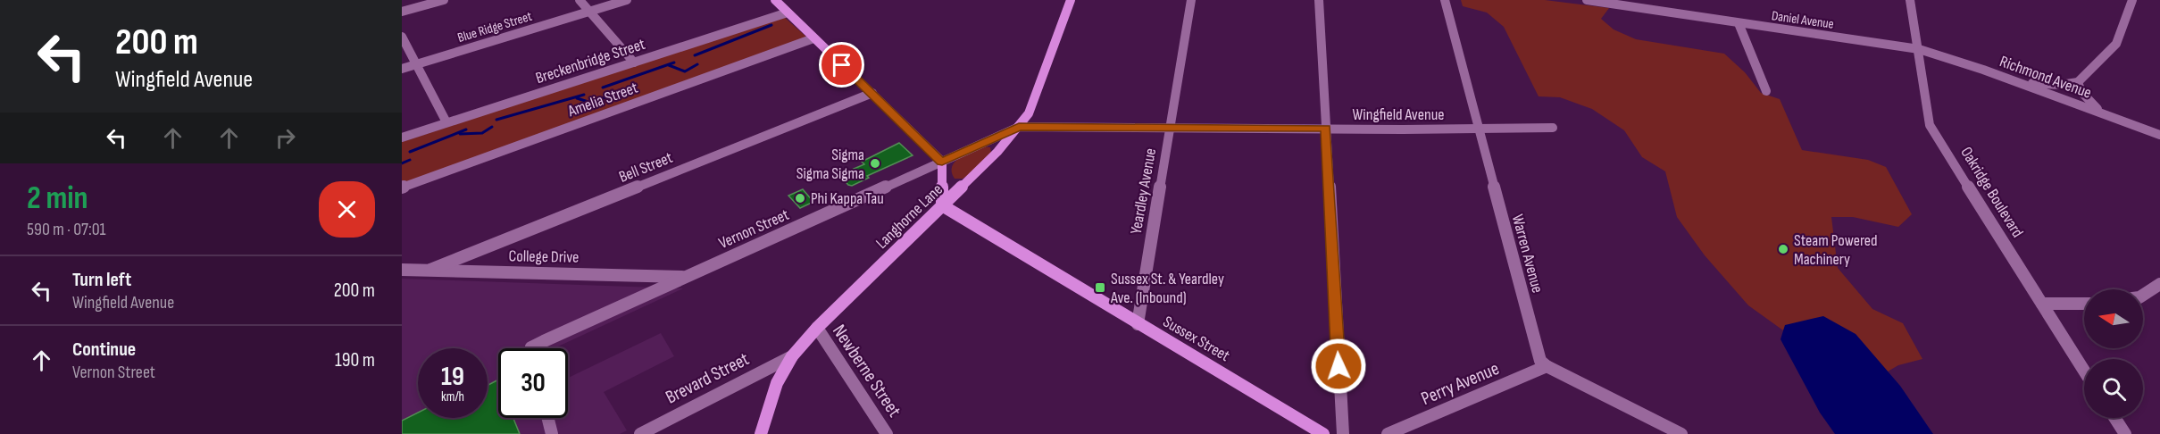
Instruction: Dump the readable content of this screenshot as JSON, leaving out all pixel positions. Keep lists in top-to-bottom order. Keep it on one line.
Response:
{"streets":{"street":["Daniel Avenue","Blue Ridge Street","Breckenbridge Street","Richmond Avenue","Amelia Street","Wingfield Avenue","Bell Street","Yeardley Avenue","Oakridge Boulevard","Langhorne Lane","Vernon Street","Warren Avenue","College Drive","Sussex Street","Newberne Street","Brevard Street","Perry Avenue"]},"crossings":[["Daniel Avenue","Richmond Avenue"],["Daniel Avenue","Oakridge Boulevard"],["Richmond Avenue","Oakridge Boulevard"],["Wingfield Avenue","Yeardley Avenue"],["Wingfield Avenue","Langhorne Lane"],["Wingfield Avenue","Vernon Street"],["Wingfield Avenue","Warren Avenue"],["Bell Street","College Drive"],["Yeardley Avenue","Sussex Street"],["Langhorne Lane","Vernon Street"],["Langhorne Lane","Sussex Street"],["Langhorne Lane","Newberne Street"],["Langhorne Lane","Brevard Street"],["Vernon Street","College Drive"],["Warren Avenue","Perry Avenue"]],"places":{"other":["Sigma Sigma Sigma","Phi Kappa Tau","Steam Powered Machinery"],"transit":["Sussex St. & Yeardley Ave. (Inbound)"]},"north":"left","page":{"turn":["200 m","Wingfield Avenue"],"heading":["2 min","590 m · 07:01"],"list":[{"name":"Turn left","note":"Wingfield Avenue","value":"200 m"},{"name":"Continue","note":"Vernon Street","value":"190 m"}],"speed":"19 km/h","limit":"30"}}
